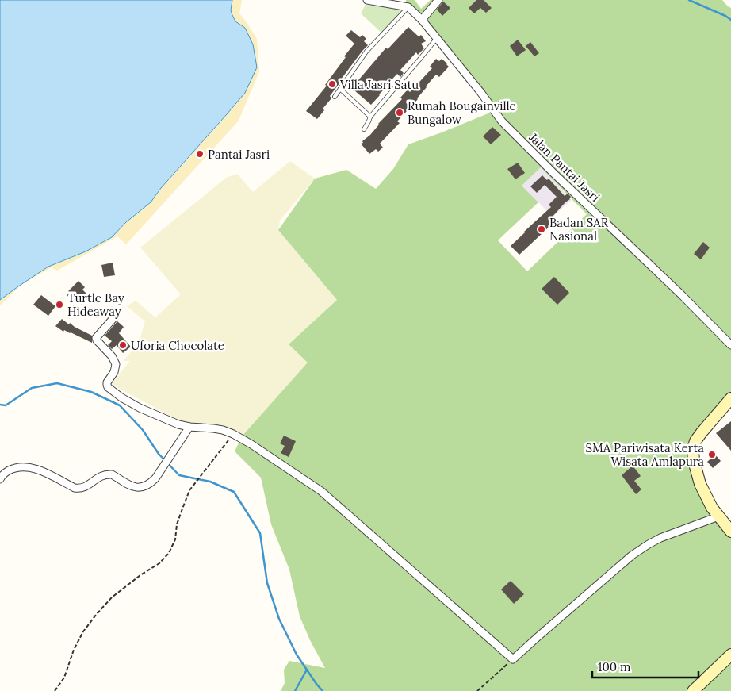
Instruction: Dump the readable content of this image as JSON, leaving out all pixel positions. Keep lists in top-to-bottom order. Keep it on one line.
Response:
{"streets":{"street":["Jalan Pantai Jasri"]},"places":["Villa Jasri Satu","Rumah Bougainville Bungalow","Pantai Jasri","Badan SAR Nasional","Turtle Bay Hideaway","Uforia Chocolate","SMA Pariwisata Kerta Wisata Amlapura"],"scale_bar":"100 m"}
